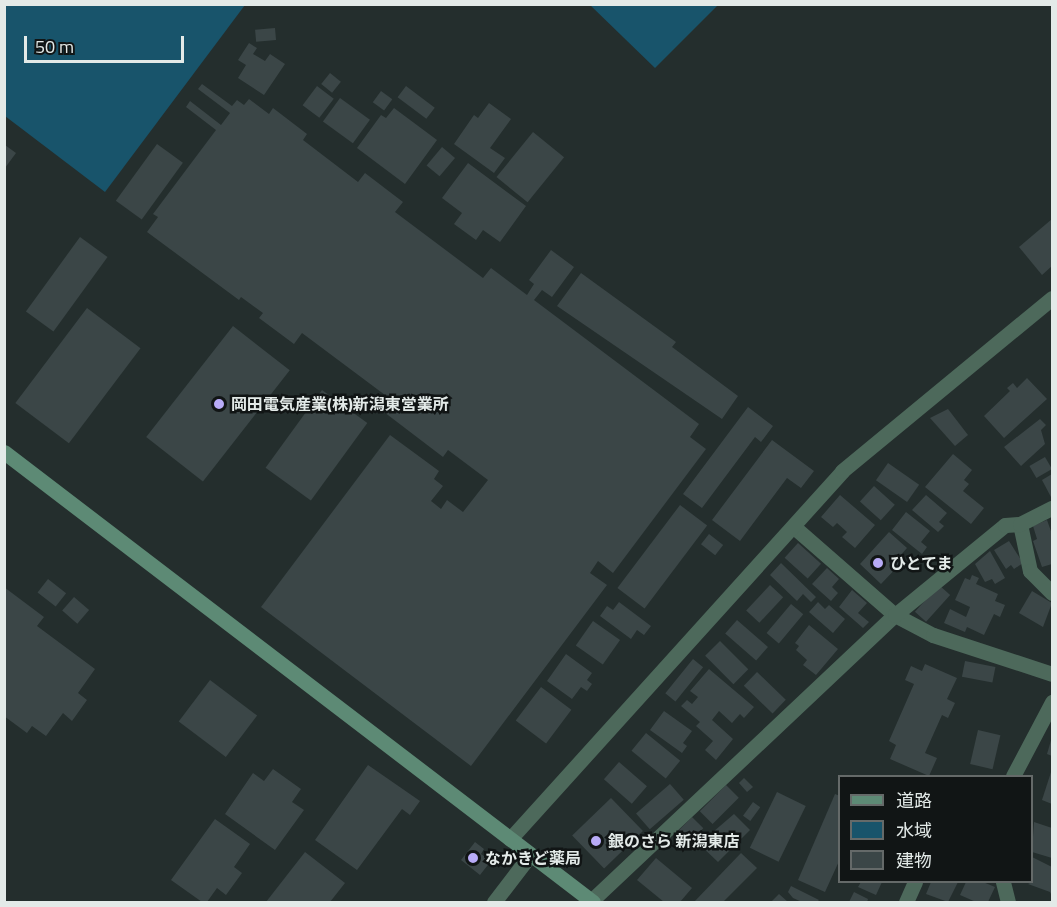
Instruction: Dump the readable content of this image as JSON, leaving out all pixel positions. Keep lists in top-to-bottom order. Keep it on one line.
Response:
{"places":["岡田電気産業(株)新潟東営業所","ひとてま","銀のさら 新潟東店","なかきど薬局"],"legend":["道路","水域","建物"],"scale_bar":"50 m"}
